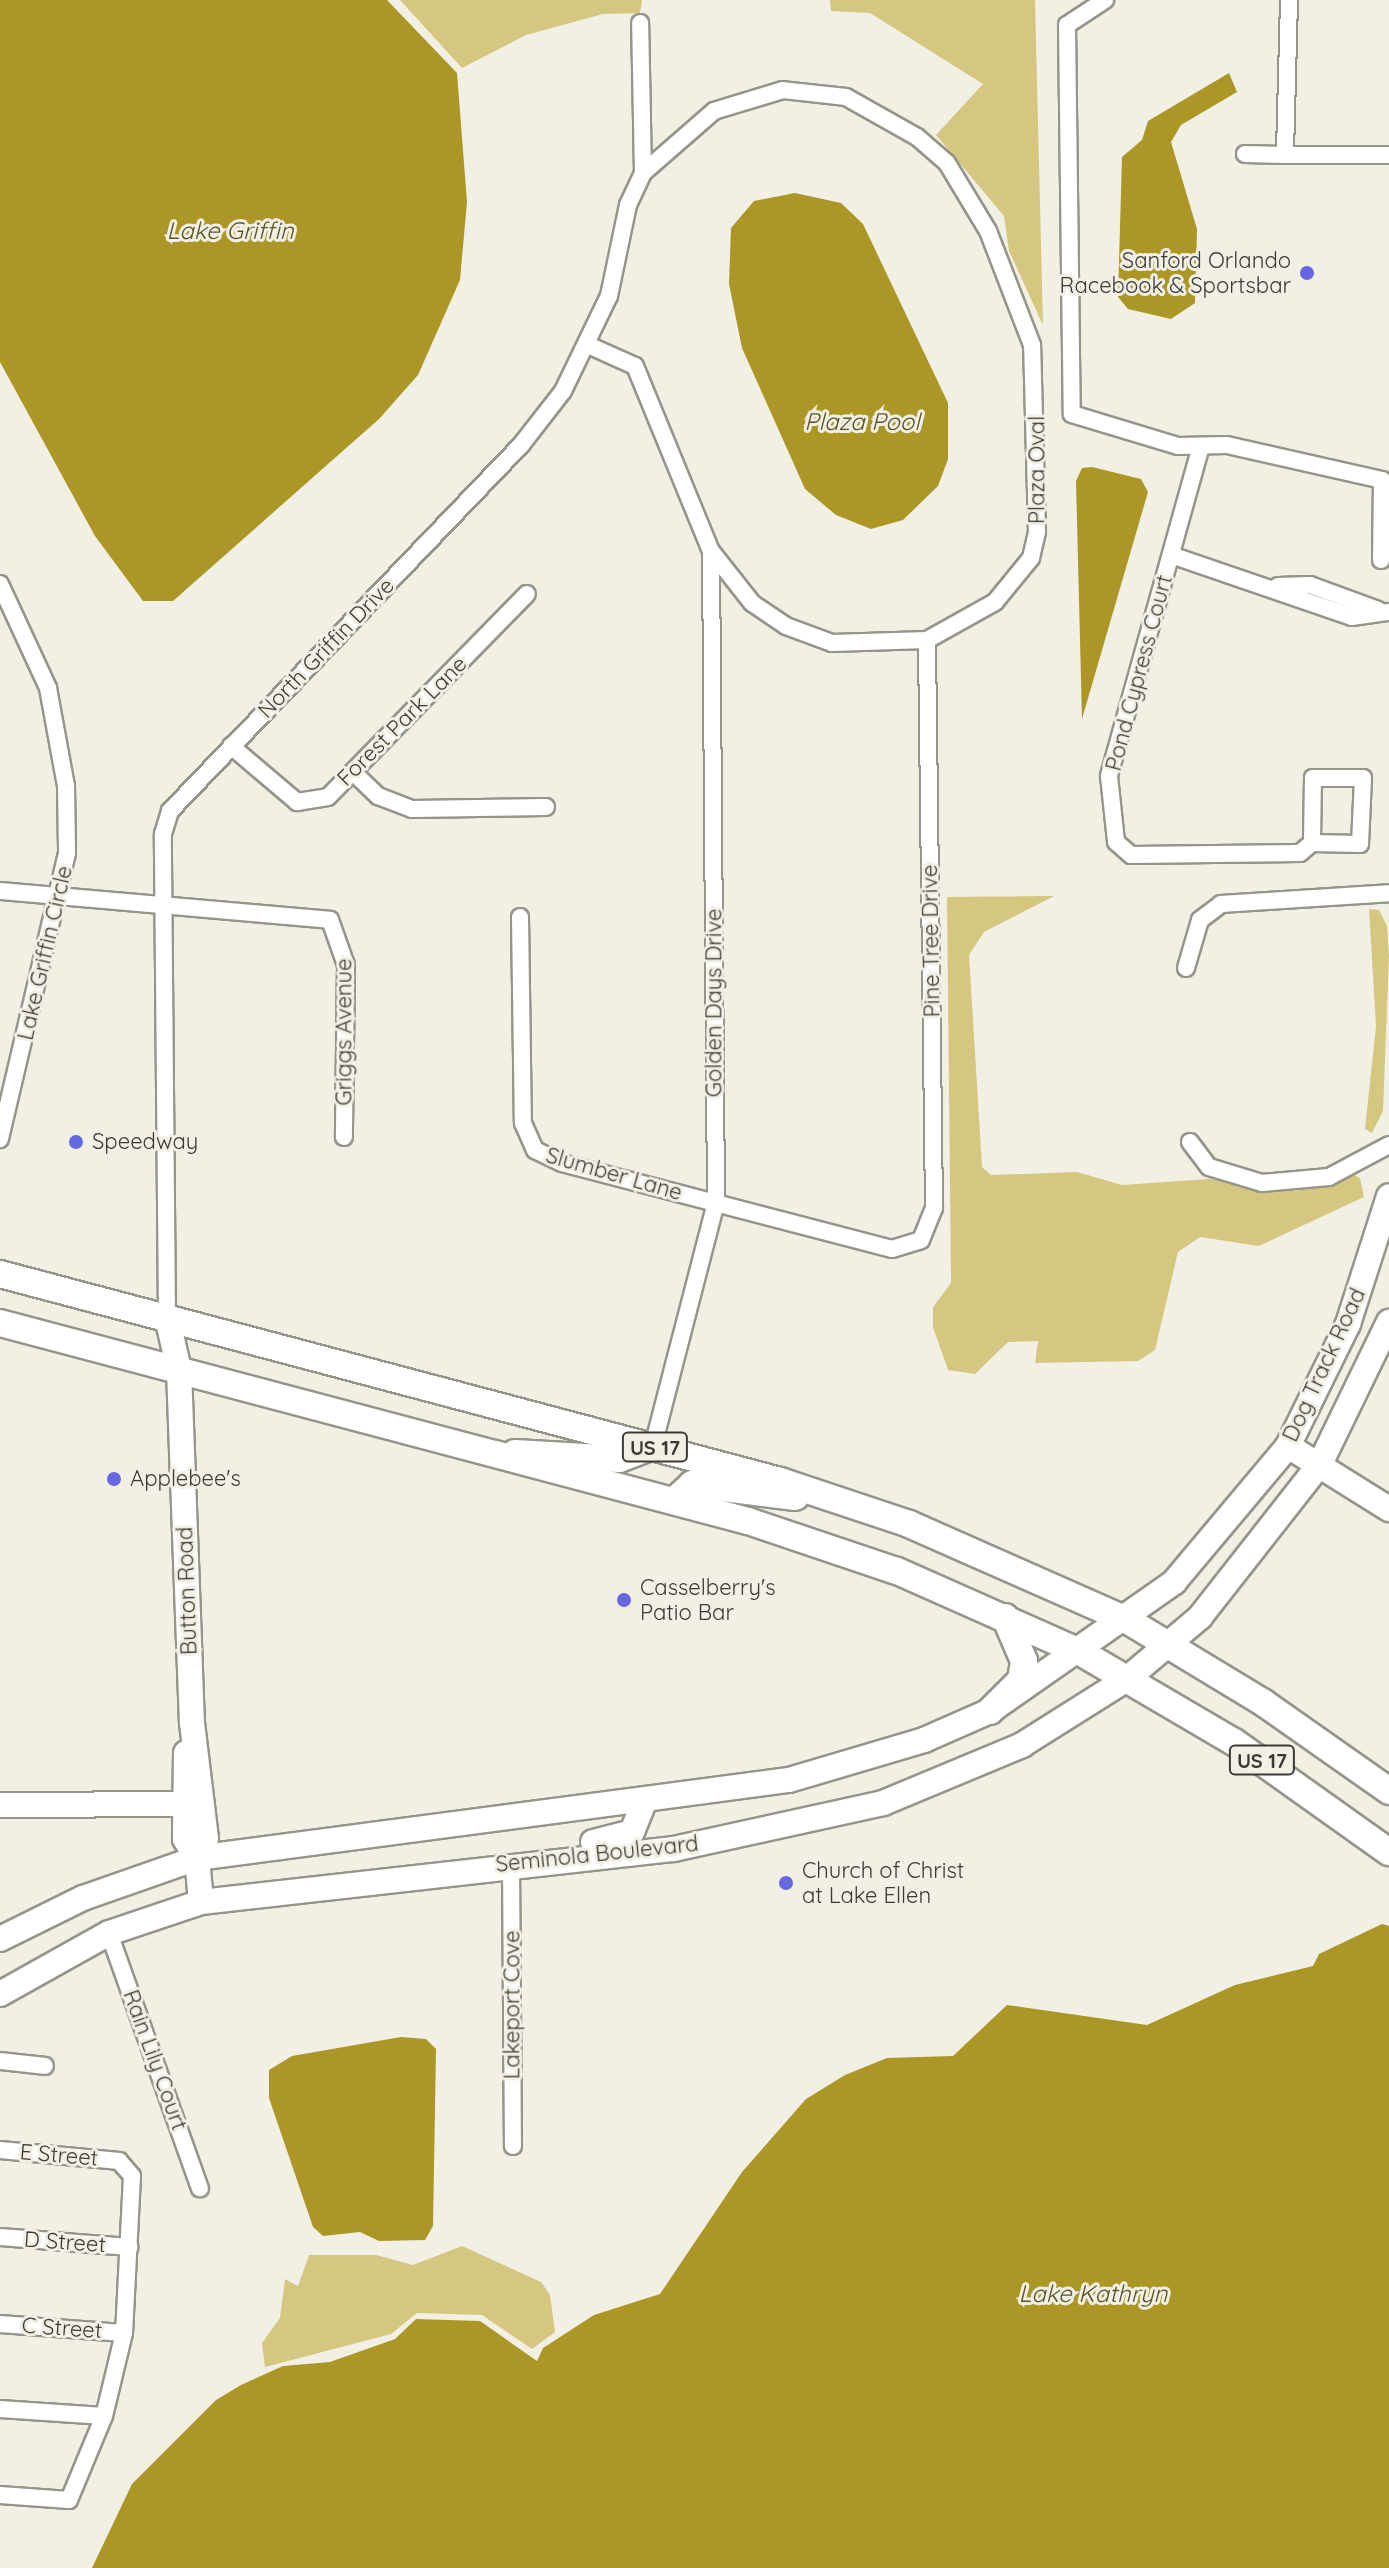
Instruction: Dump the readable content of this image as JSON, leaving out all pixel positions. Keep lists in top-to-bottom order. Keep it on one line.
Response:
{"streets":{"main road":["Dog Track Road","US 17","Button Road","Seminola Boulevard"],"street":["Plaza Oval","North Griffin Drive","Pond Cypress Court","Forest Park Lane","Pine Tree Drive","Lake Griffin Circle","Golden Days Drive","Griggs Avenue","Slumber Lane","Lakeport Cove","Rain Lily Court","E Street","D Street","C Street"]},"crossings":[["Plaza Oval","North Griffin Drive"],["Plaza Oval","Pine Tree Drive"],["Plaza Oval","Golden Days Drive"],["North Griffin Drive","Forest Park Lane"],["North Griffin Drive","Griggs Avenue"],["North Griffin Drive","US 17"],["North Griffin Drive","Button Road"],["Pine Tree Drive","Slumber Lane"],["Golden Days Drive","Slumber Lane"],["Golden Days Drive","US 17"],["Dog Track Road","US 17"],["Dog Track Road","Seminola Boulevard"],["US 17","Button Road"],["US 17","Seminola Boulevard"],["Button Road","Seminola Boulevard"],["Seminola Boulevard","Lakeport Cove"],["Seminola Boulevard","Rain Lily Court"],["E Street","D Street"]],"water":["Lake Griffin","Plaza Pool","Lake Kathryn"],"places":["Sanford Orlando Racebook & Sportsbar","Speedway","Applebee's","Casselberry's Patio Bar","Church of Christ at Lake Ellen"]}
